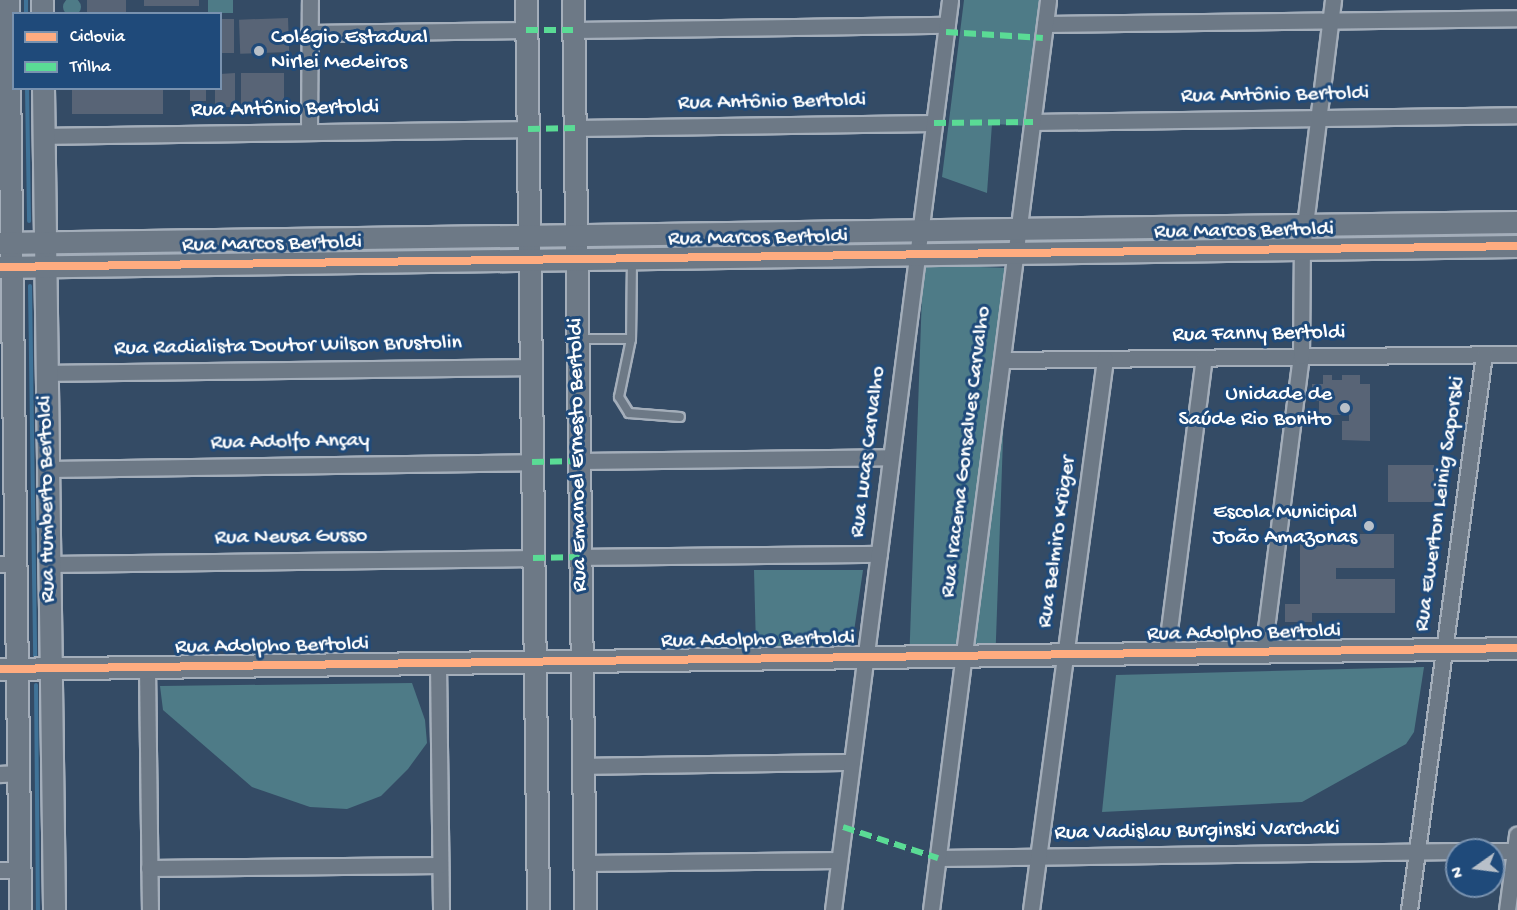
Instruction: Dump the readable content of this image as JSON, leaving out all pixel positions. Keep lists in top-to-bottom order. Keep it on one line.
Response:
{"streets":{"street":["Rua Antônio Bertoldi","Rua Marcos Bertoldi","Rua Fanny Bertoldi","Rua Radialista Doutor Wilson Brustolin","Rua Adolfo Ançay","Rua Lucas Carvalho","Rua Iracema Gonsalves Carvalho","Rua Emanoel Ernesto Bertoldi","Rua Humberto Bertoldi","Rua Ewerton Leinig Saporski","Rua Neusa Gusso","Rua Belmiro Krüger","Rua Adolpho Bertoldi","Rua Vadislau Burginski Varchaki"]},"crossings":[["Rua Antônio Bertoldi","Rua Lucas Carvalho"],["Rua Antônio Bertoldi","Rua Iracema Gonsalves Carvalho"],["Rua Antônio Bertoldi","Rua Emanoel Ernesto Bertoldi"],["Rua Antônio Bertoldi","Rua Humberto Bertoldi"],["Rua Marcos Bertoldi","Rua Lucas Carvalho"],["Rua Marcos Bertoldi","Rua Iracema Gonsalves Carvalho"],["Rua Marcos Bertoldi","Rua Emanoel Ernesto Bertoldi"],["Rua Marcos Bertoldi","Rua Humberto Bertoldi"],["Rua Fanny Bertoldi","Rua Iracema Gonsalves Carvalho"],["Rua Fanny Bertoldi","Rua Ewerton Leinig Saporski"],["Rua Fanny Bertoldi","Rua Belmiro Krüger"],["Rua Radialista Doutor Wilson Brustolin","Rua Emanoel Ernesto Bertoldi"],["Rua Radialista Doutor Wilson Brustolin","Rua Humberto Bertoldi"],["Rua Adolfo Ançay","Rua Emanoel Ernesto Bertoldi"],["Rua Adolfo Ançay","Rua Humberto Bertoldi"],["Rua Lucas Carvalho","Rua Adolpho Bertoldi"],["Rua Iracema Gonsalves Carvalho","Rua Adolpho Bertoldi"],["Rua Iracema Gonsalves Carvalho","Rua Vadislau Burginski Varchaki"],["Rua Emanoel Ernesto Bertoldi","Rua Neusa Gusso"],["Rua Emanoel Ernesto Bertoldi","Rua Adolpho Bertoldi"],["Rua Humberto Bertoldi","Rua Neusa Gusso"],["Rua Humberto Bertoldi","Rua Adolpho Bertoldi"],["Rua Ewerton Leinig Saporski","Rua Adolpho Bertoldi"],["Rua Ewerton Leinig Saporski","Rua Vadislau Burginski Varchaki"],["Rua Belmiro Krüger","Rua Adolpho Bertoldi"],["Rua Belmiro Krüger","Rua Vadislau Burginski Varchaki"]],"places":["Colégio Estadual Nirlei Medeiros","Unidade de Saúde Rio Bonito","Escola Municipal João Amazonas"],"legend":["Ciclovia","Trilha"],"north":"left"}
